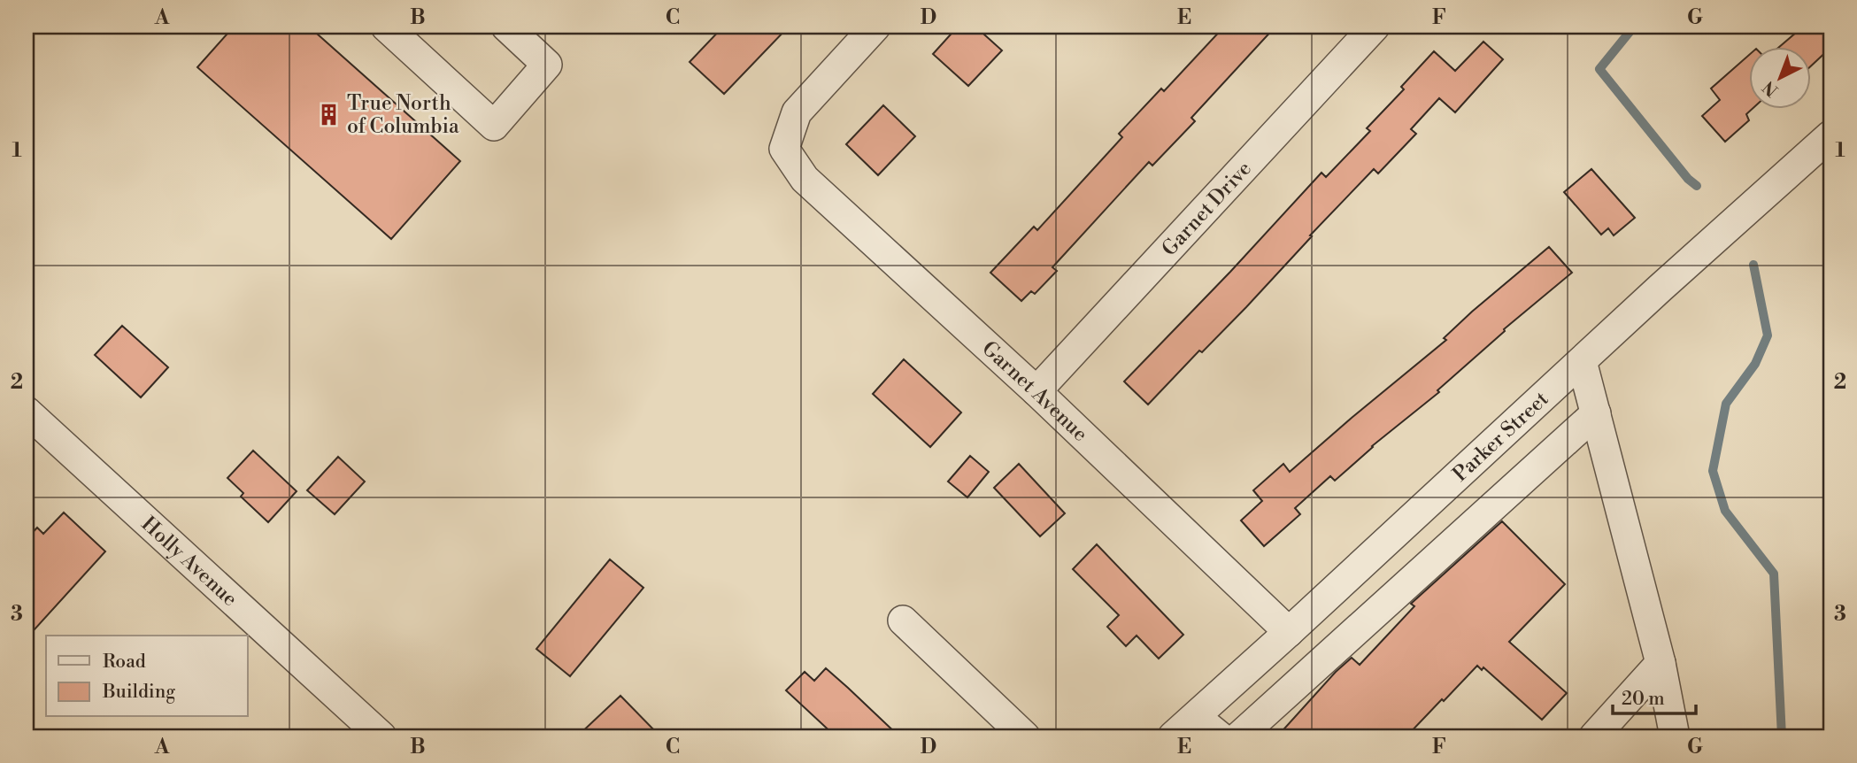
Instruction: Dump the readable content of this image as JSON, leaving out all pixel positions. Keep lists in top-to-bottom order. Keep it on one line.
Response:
{"streets":{"street":["Garnet Drive","Garnet Avenue","Parker Street","Holly Avenue"]},"crossings":[["Garnet Drive","Garnet Avenue"],["Garnet Avenue","Parker Street"]],"places":{"building":["True North of Columbia"]},"legend":["Road","Building"],"scale_bar":"20 m","north":"bottom left","grid":{"columns":["A","B","C","D","E","F","G"],"rows":["1","2","3"]}}
